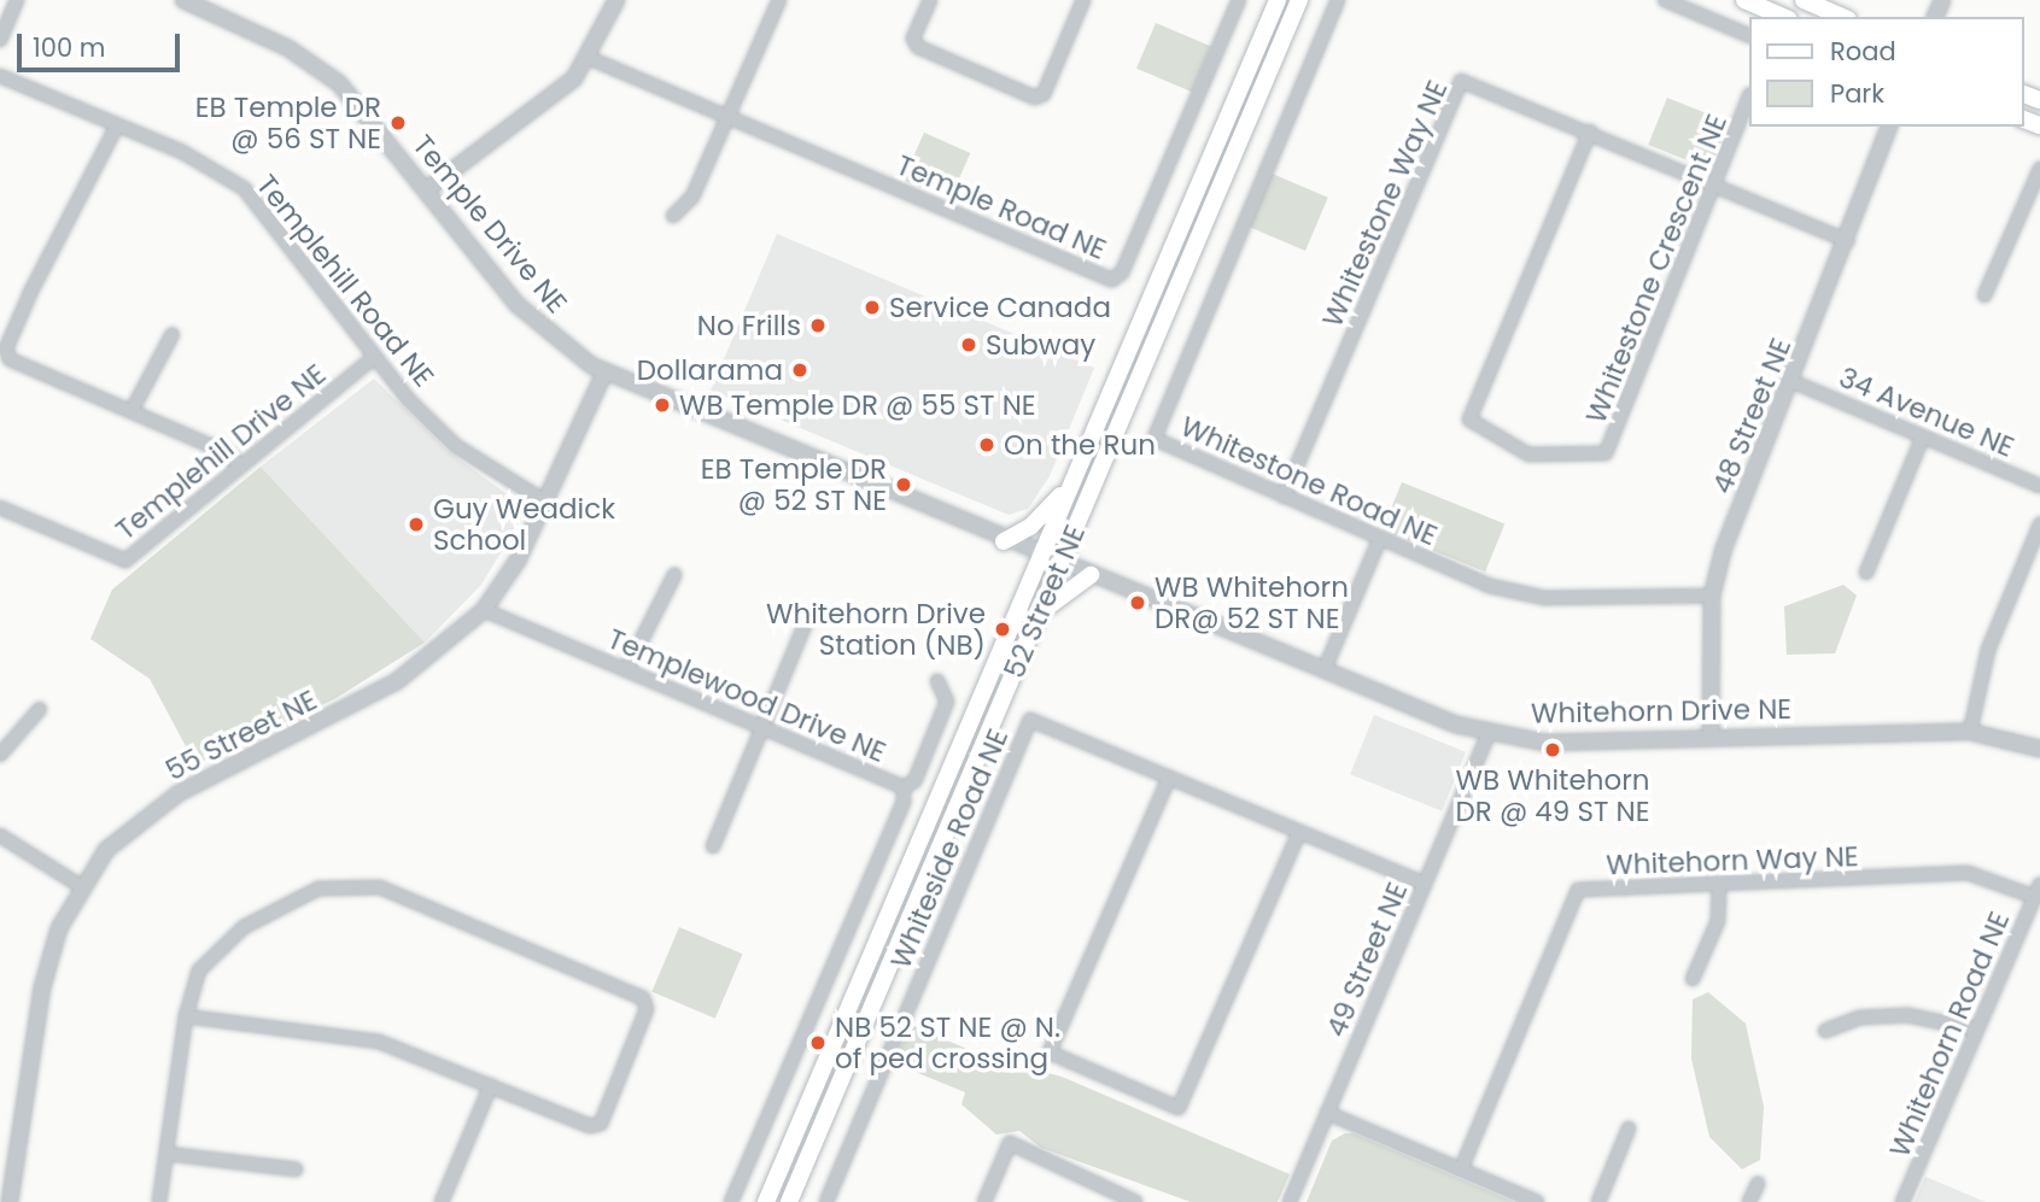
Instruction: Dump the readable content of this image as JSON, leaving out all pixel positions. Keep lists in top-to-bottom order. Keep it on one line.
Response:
{"streets":{"main road":["52 Street NE"],"street":["Whitestone Way NE","Temple Road NE","Temple Drive NE","Whitestone Crescent NE","Templehill Road NE","34 Avenue NE","48 Street NE","Templehill Drive NE","Whitestone Road NE","Templewood Drive NE","Whitehorn Drive NE","55 Street NE","Whiteside Road NE","Whitehorn Way NE","49 Street NE","Whitehorn Road NE"]},"crossings":[["Whitestone Way NE","Whitestone Crescent NE"],["Whitestone Way NE","48 Street NE"],["Whitestone Way NE","Whitestone Road NE"],["Temple Drive NE","52 Street NE"],["Temple Drive NE","Whitehorn Drive NE"],["Temple Drive NE","55 Street NE"],["Templehill Road NE","Templehill Drive NE"],["Templehill Road NE","55 Street NE"],["34 Avenue NE","48 Street NE"],["48 Street NE","Whitestone Road NE"],["48 Street NE","Whitehorn Drive NE"],["52 Street NE","Whitehorn Drive NE"],["Templewood Drive NE","55 Street NE"],["Whitehorn Drive NE","49 Street NE"],["Whiteside Road NE","49 Street NE"],["Whitehorn Way NE","Whitehorn Road NE"]],"places":["EB Temple DR @ 56 ST NE","Service Canada","No Frills","Subway","Dollarama","WB Temple DR @ 55 ST NE","On the Run","EB Temple DR @ 52 ST NE","Guy Weadick School","WB Whitehorn DR@ 52 ST NE","Whitehorn Drive Station (NB)","WB Whitehorn DR @ 49 ST NE","NB 52 ST NE @ N. of ped crossing"],"legend":["Road","Park"],"scale_bar":"100 m"}
